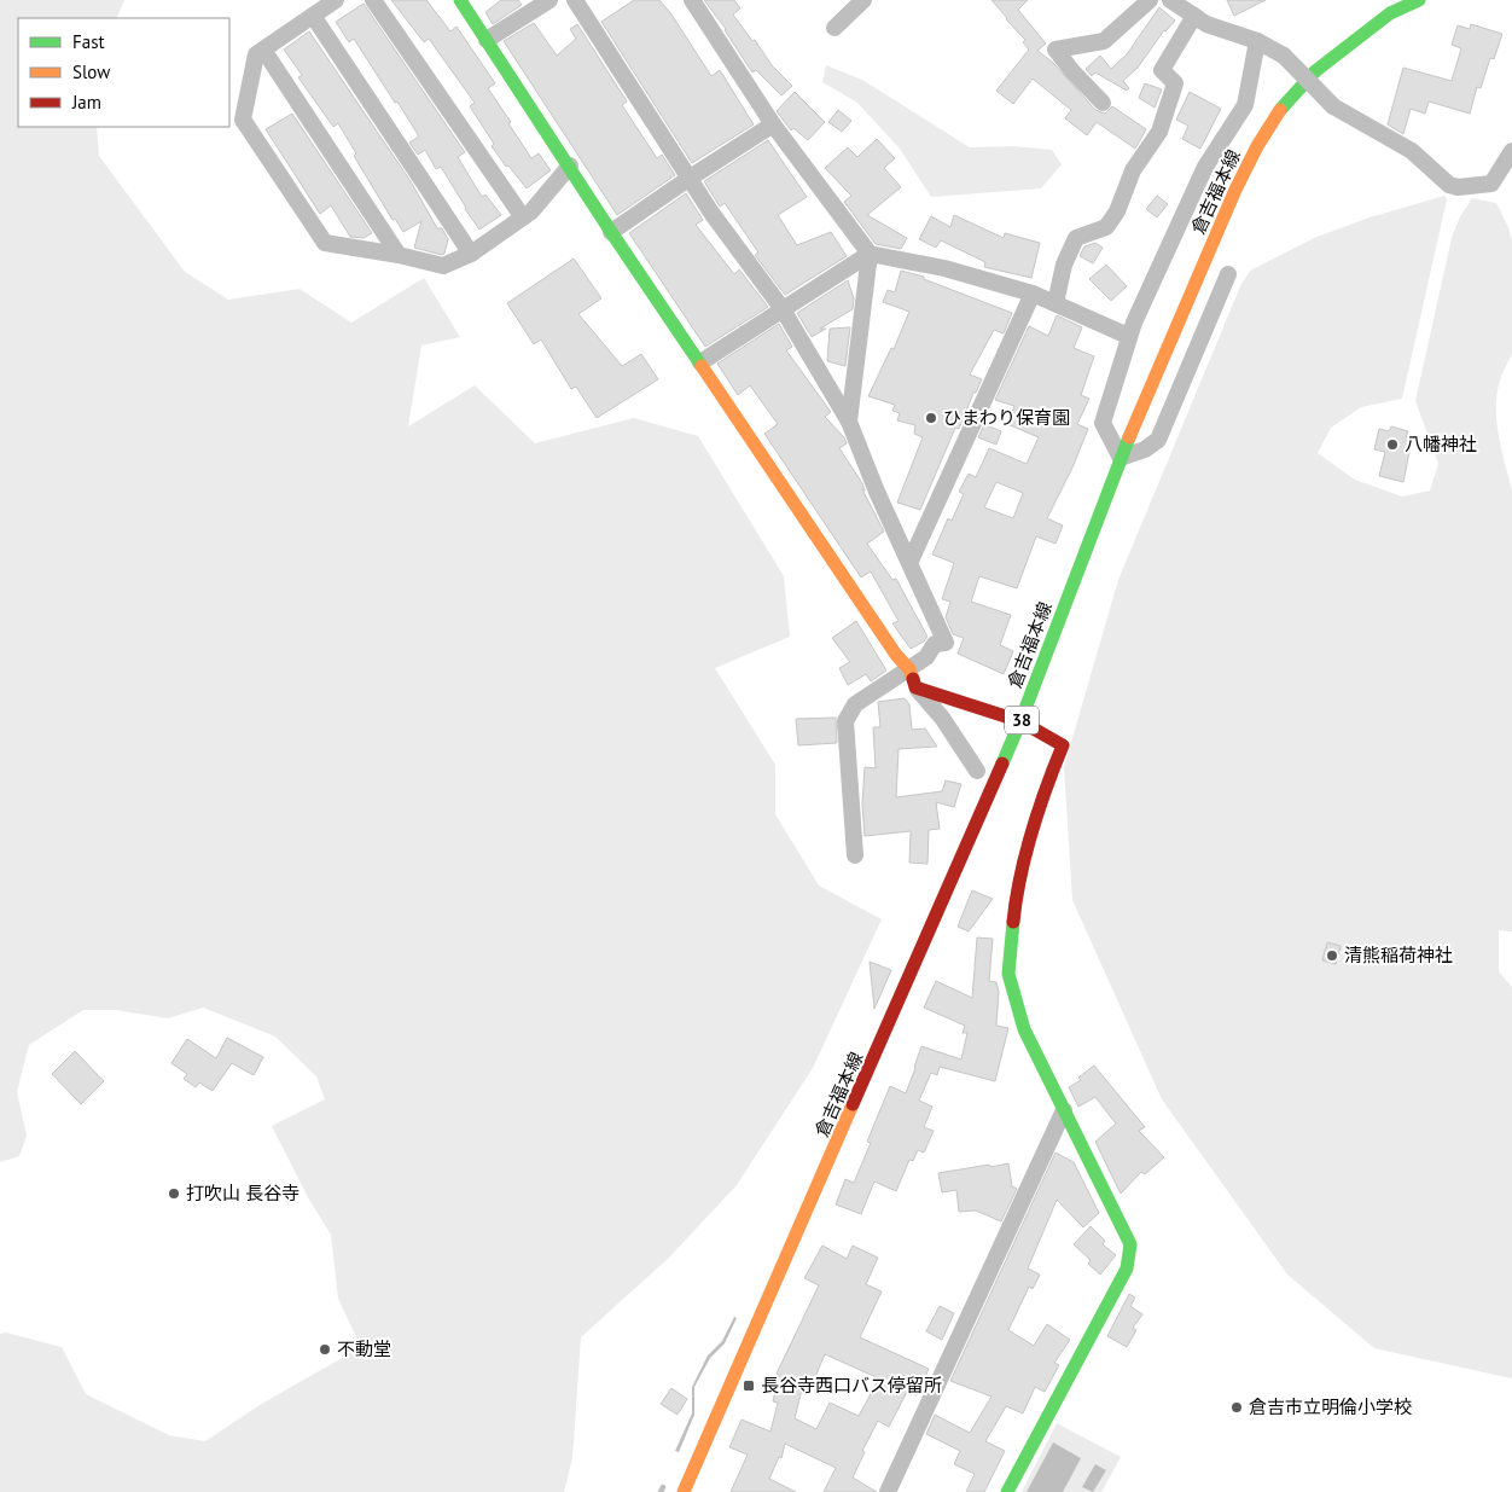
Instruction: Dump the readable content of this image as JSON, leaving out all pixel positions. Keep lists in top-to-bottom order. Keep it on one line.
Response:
{"streets":{"street":["倉吉福本線","38"]},"places":{"other":["ひまわり保育園","八幡神社","清熊稲荷神社","打吹山 長谷寺","不動堂","倉吉市立明倫小学校"],"transit":["長谷寺西口バス停留所"]},"legend":["Fast","Slow","Jam"]}
